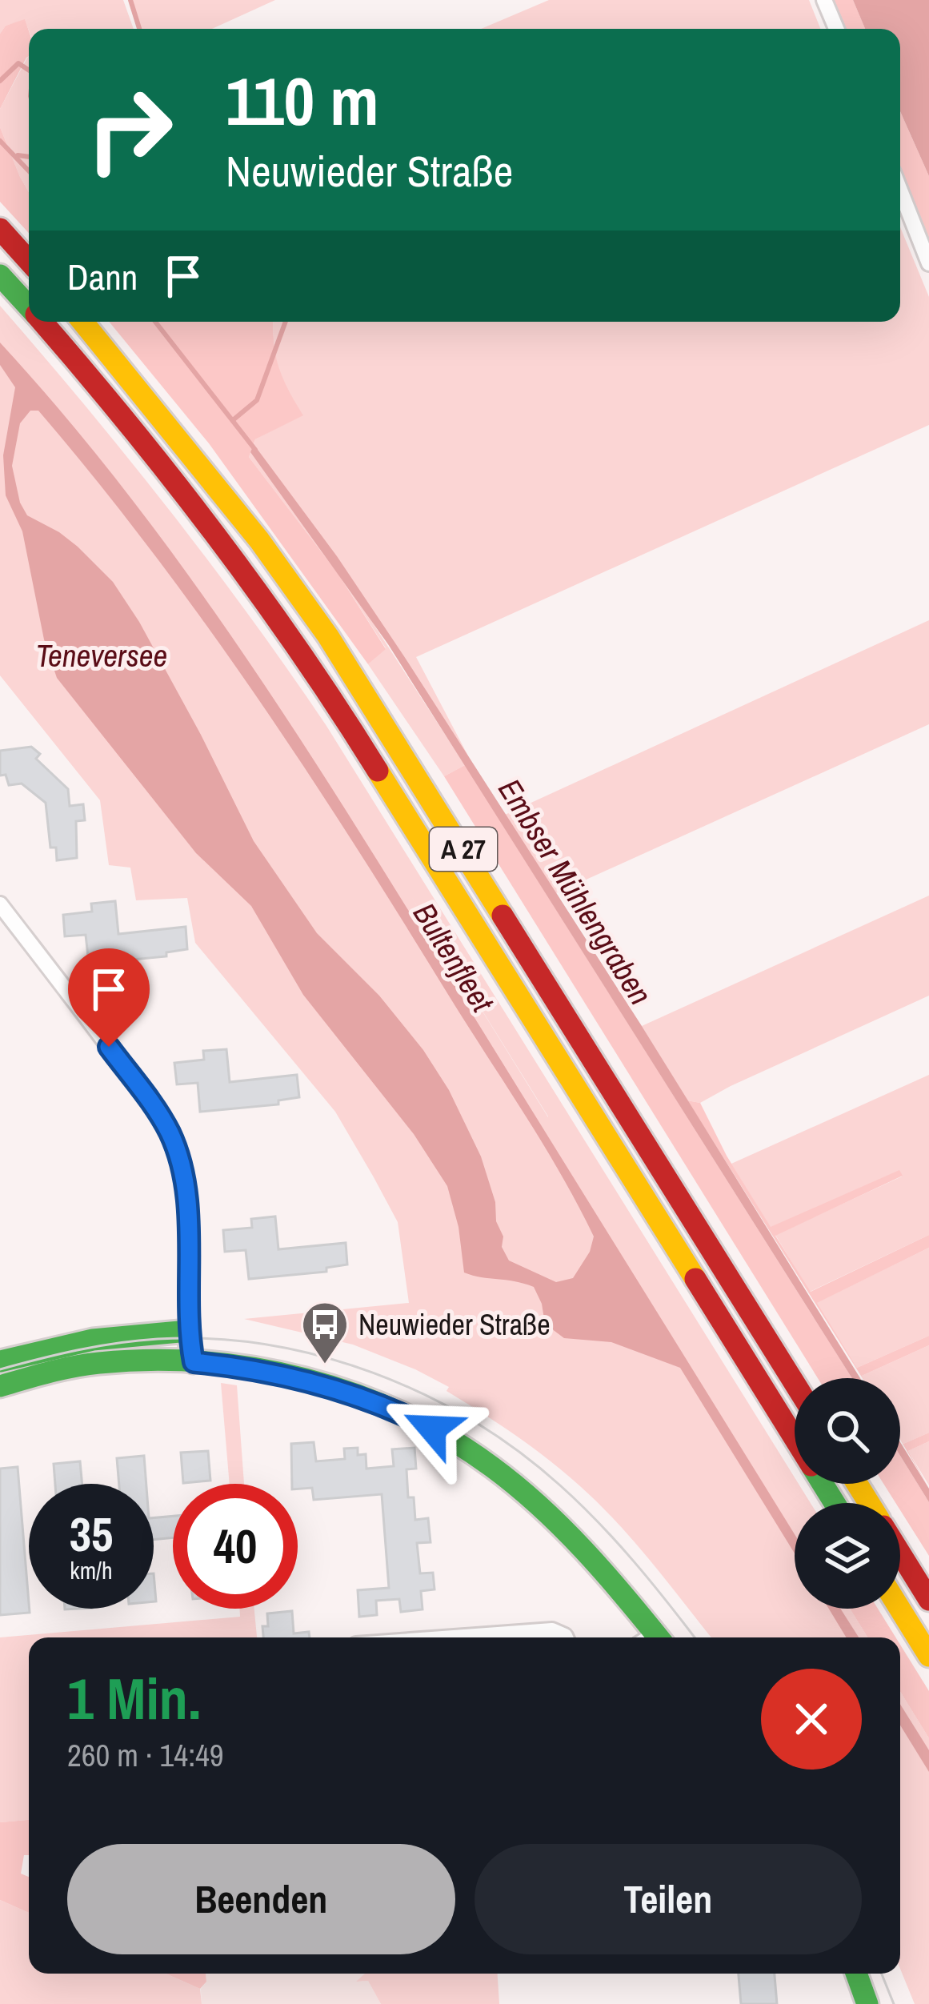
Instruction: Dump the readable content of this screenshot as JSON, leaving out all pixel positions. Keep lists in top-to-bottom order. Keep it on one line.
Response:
{"streets":{"main road":["A 27"]},"water":["Teneversee","Embser Mühlengraben","Bultenfleet"],"places":{"bus stop":["Neuwieder Straße"]},"page":{"turn":["110 m","Neuwieder Straße"],"then":"Dann","speed":"35 km/h","limit":"40","heading":["1 Min.","260 m · 14:49"],"buttons":["Beenden","Teilen"]}}
